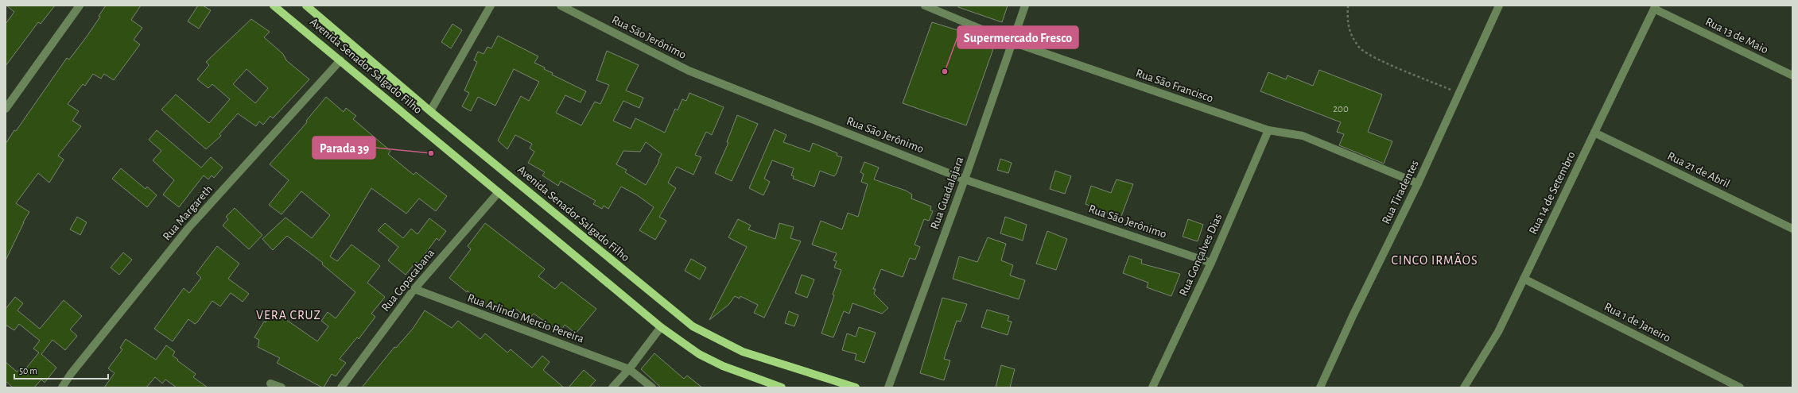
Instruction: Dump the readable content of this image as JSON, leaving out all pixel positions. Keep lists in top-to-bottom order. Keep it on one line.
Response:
{"streets":{"main road":["Avenida Senador Salgado Filho"],"street":["Rua 13 de Maio","Rua São Jerônimo","Rua São Francisco","Rua 21 de Abril","Rua Tiradentes","Rua Guadalajara","Rua 14 de Setembro","Rua Margareth","Rua Gonçalves Dias","Rua Copacabana","Rua Arlindo Mercio Pereira","Rua 1 de Janeiro"]},"crossings":[["Rua 13 de Maio","Rua 14 de Setembro"],["Rua São Jerônimo","Rua Guadalajara"],["Rua São Jerônimo","Rua Gonçalves Dias"],["Avenida Senador Salgado Filho","Rua Margareth"],["Avenida Senador Salgado Filho","Rua Copacabana"],["Rua São Francisco","Rua Tiradentes"],["Rua São Francisco","Rua Guadalajara"],["Rua São Francisco","Rua Gonçalves Dias"],["Rua 21 de Abril","Rua 14 de Setembro"],["Rua 14 de Setembro","Rua 1 de Janeiro"],["Rua Copacabana","Rua Arlindo Mercio Pereira"]],"districts":["CINCO IRMÃOS","VERA CRUZ"],"places":["Supermercado Fresco","Parada 39"],"house_numbers":["200"],"scale_bar":"50 m"}
